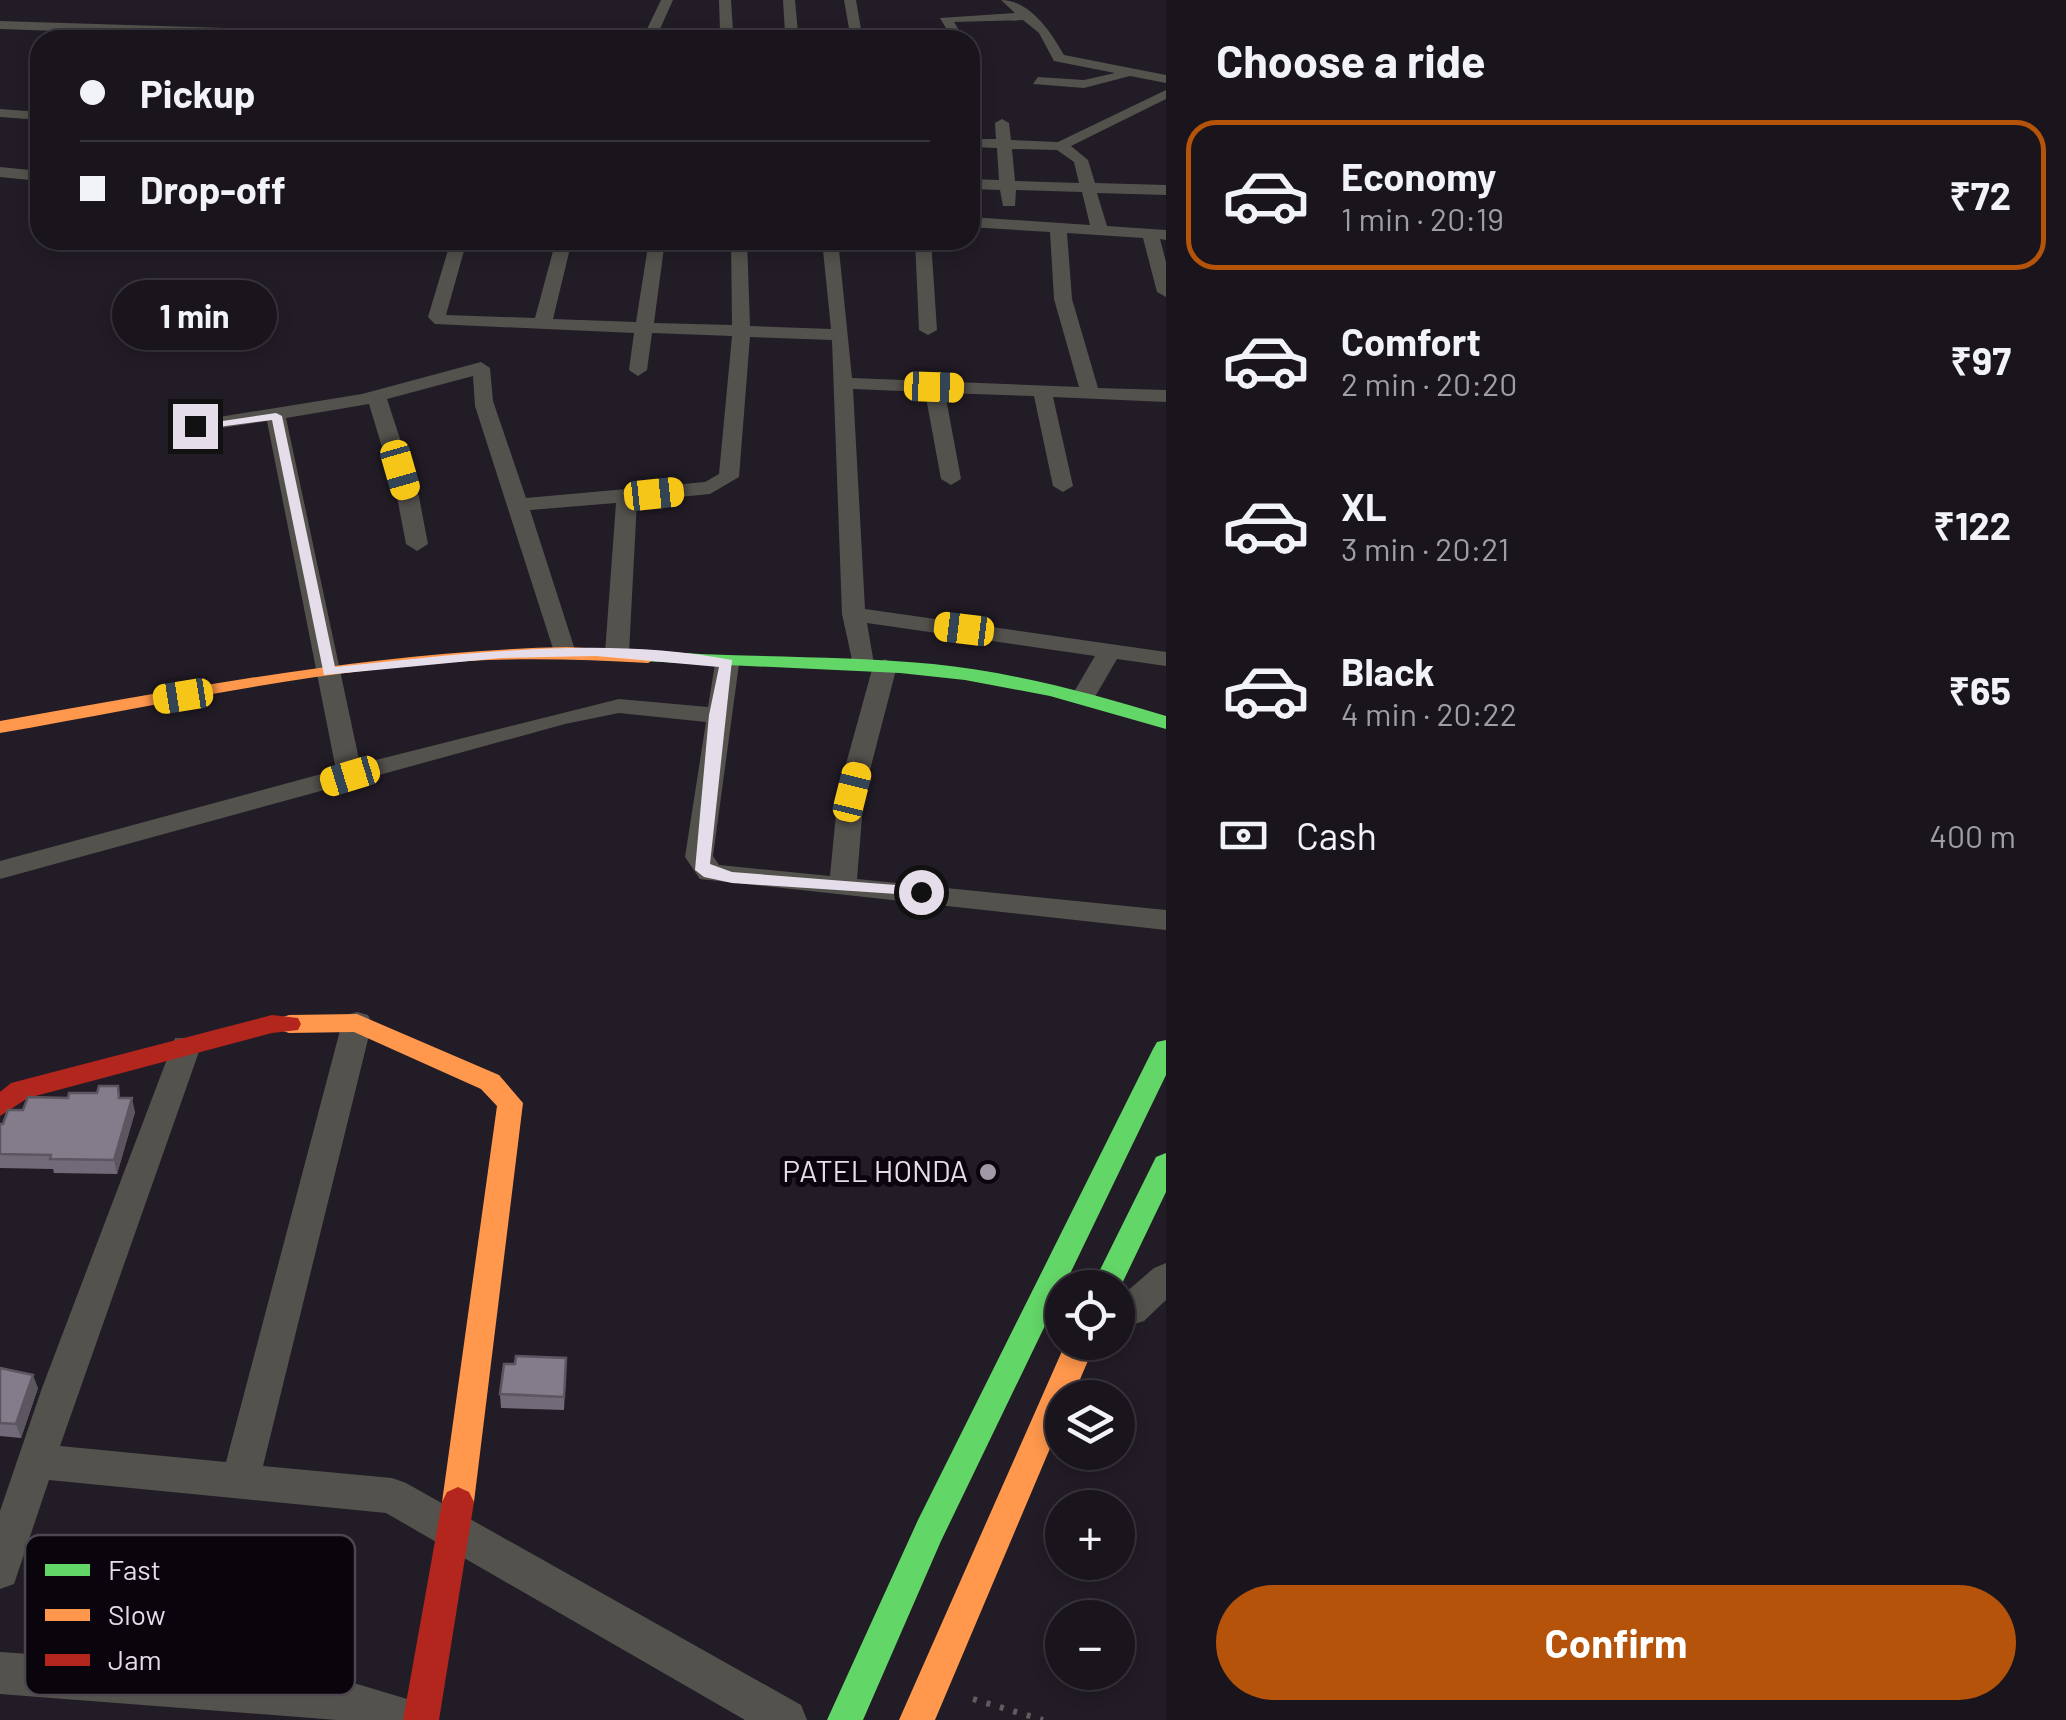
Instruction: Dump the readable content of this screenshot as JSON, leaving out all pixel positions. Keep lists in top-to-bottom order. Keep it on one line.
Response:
{"places":["PATEL HONDA"],"legend":["Fast","Slow","Jam"],"page":{"heading":"Choose a ride","banner":["Pickup","Drop-off"],"list":[{"name":"Economy","note":"1 min · 20:19","value":"₹72"},{"name":"Comfort","note":"2 min · 20:20","value":"₹97"},{"name":"XL","note":"3 min · 20:21","value":"₹122"},{"name":"Black","note":"4 min · 20:22","value":"₹65"}],"bubble":"1 min","pay":["Cash","400 m"],"map_buttons":["+","−"],"buttons":"Confirm"}}
